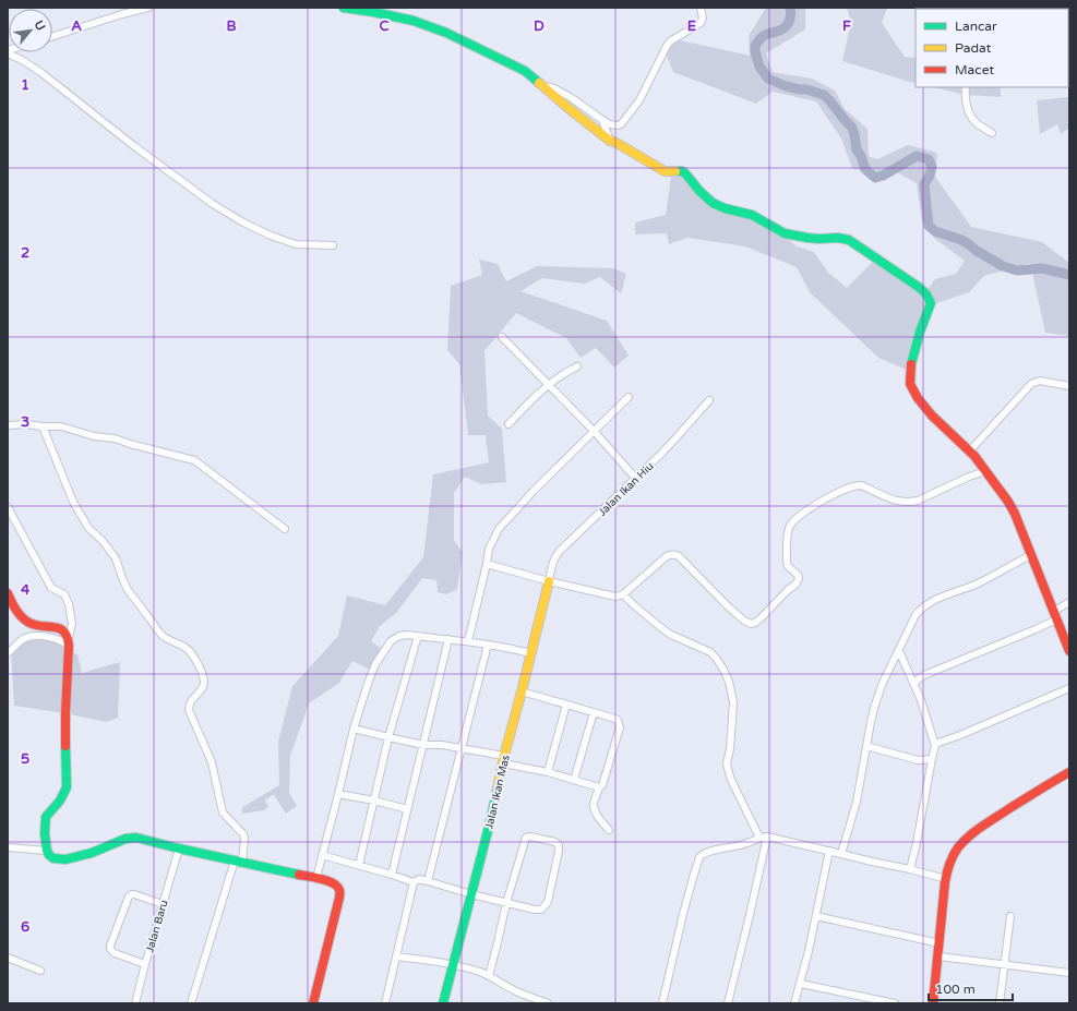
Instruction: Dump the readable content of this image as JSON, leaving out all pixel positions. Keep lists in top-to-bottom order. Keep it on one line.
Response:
{"streets":{"main road":["Jalan Ikan Mas"],"street":["Jalan Ikan Hiu","Jalan Baru"]},"crossings":[["Jalan Ikan Hiu","Jalan Ikan Mas"]],"legend":["Lancar","Padat","Macet"],"scale_bar":"100 m","north":"top right","grid":{"columns":["A","B","C","D","E","F"],"rows":["1","2","3","4","5","6"]}}
